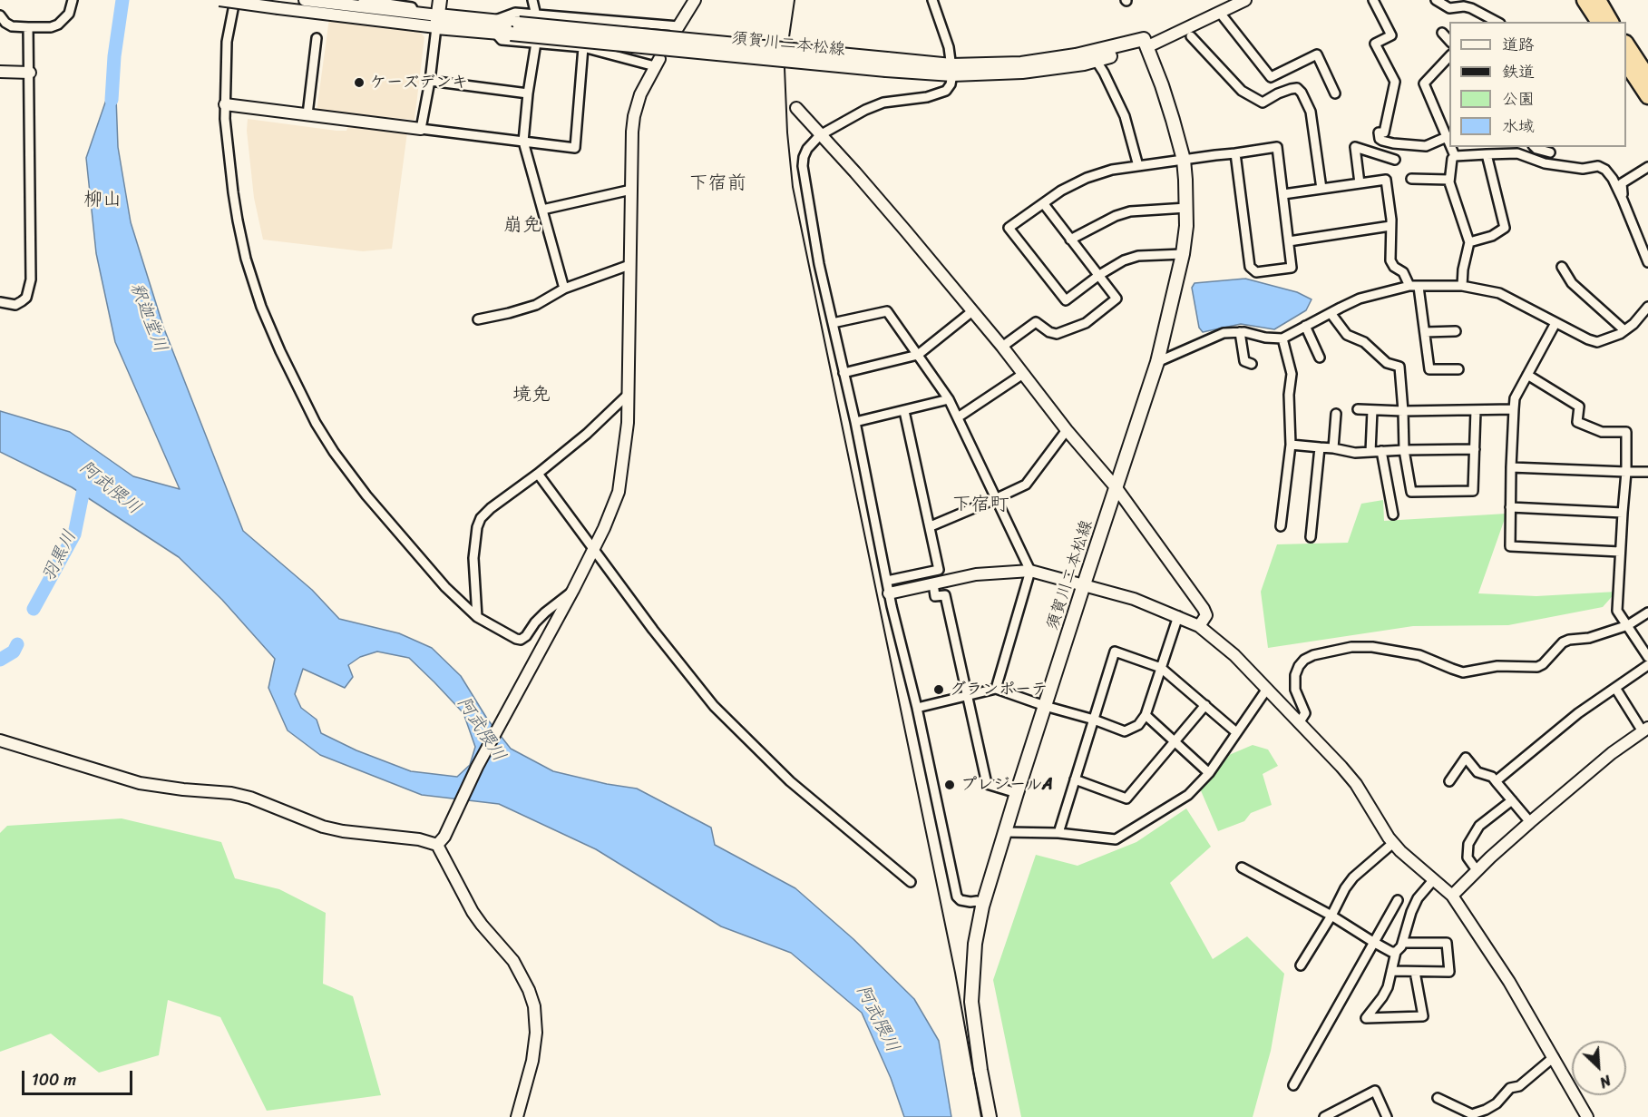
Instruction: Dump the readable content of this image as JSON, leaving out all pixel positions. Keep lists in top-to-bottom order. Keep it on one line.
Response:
{"streets":{"main road":["須賀川二本松線"]},"districts":["下宿前","柳山","崩免","境免","下宿町"],"water":["釈迦堂川","阿武隈川","羽黒川"],"places":["ケーズデンキ","グランポーテ","プレジールA"],"legend":["道路","鉄道","公園","水域"],"scale_bar":"100 m","north":"bottom right"}
